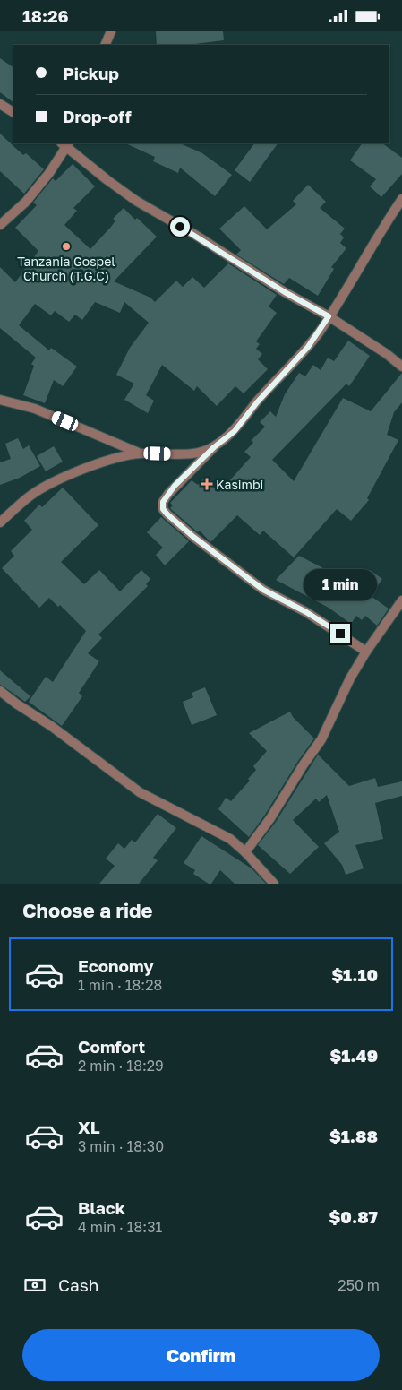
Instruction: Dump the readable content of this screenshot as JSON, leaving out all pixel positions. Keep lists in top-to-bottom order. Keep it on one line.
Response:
{"places":{"other":["Tanzania Gospel Church (T.G.C)"],"health":["Kasimbi"]},"page":{"status":"18:26","banner":["Pickup","Drop-off"],"bubble":"1 min","heading":"Choose a ride","list":[{"name":"Economy","note":"1 min · 18:28","value":"$1.10"},{"name":"Comfort","note":"2 min · 18:29","value":"$1.49"},{"name":"XL","note":"3 min · 18:30","value":"$1.88"},{"name":"Black","note":"4 min · 18:31","value":"$0.87"}],"pay":["Cash","250 m"],"buttons":"Confirm"}}
